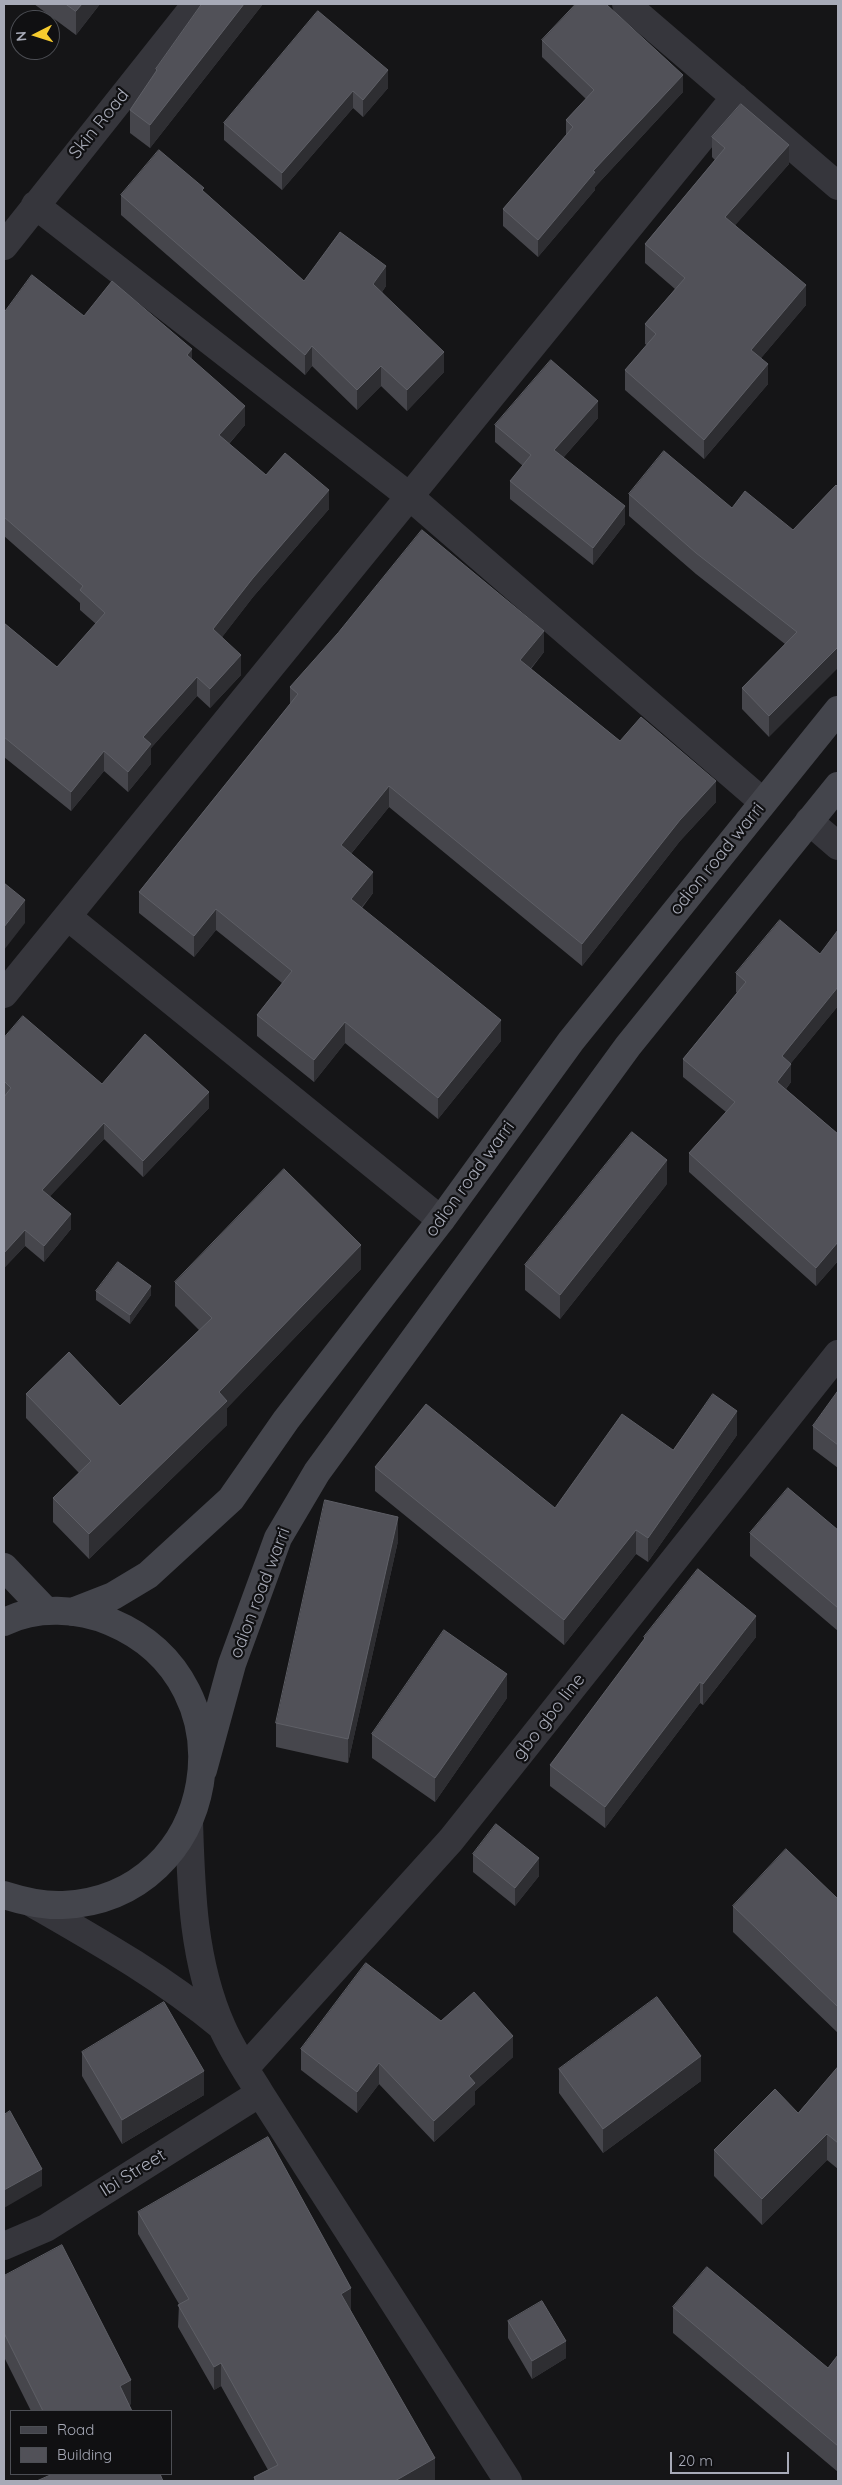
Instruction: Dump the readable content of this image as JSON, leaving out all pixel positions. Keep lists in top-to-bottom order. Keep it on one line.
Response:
{"streets":{"main road":["odion road warri"],"street":["Skin Road","gbo gbo line","Ibi Street"]},"legend":["Road","Building"],"scale_bar":"20 m","north":"left"}
